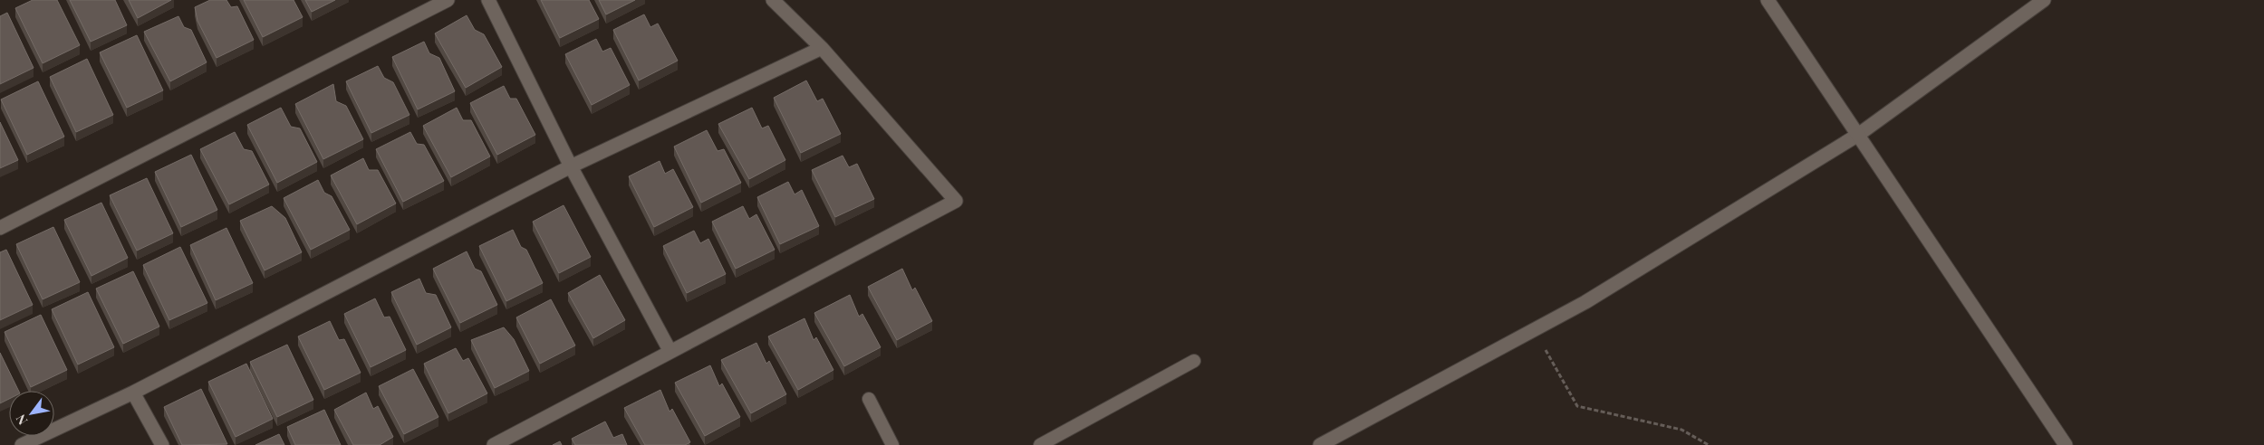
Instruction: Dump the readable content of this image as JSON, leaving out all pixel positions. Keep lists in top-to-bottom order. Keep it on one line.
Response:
{"north":"bottom left"}
